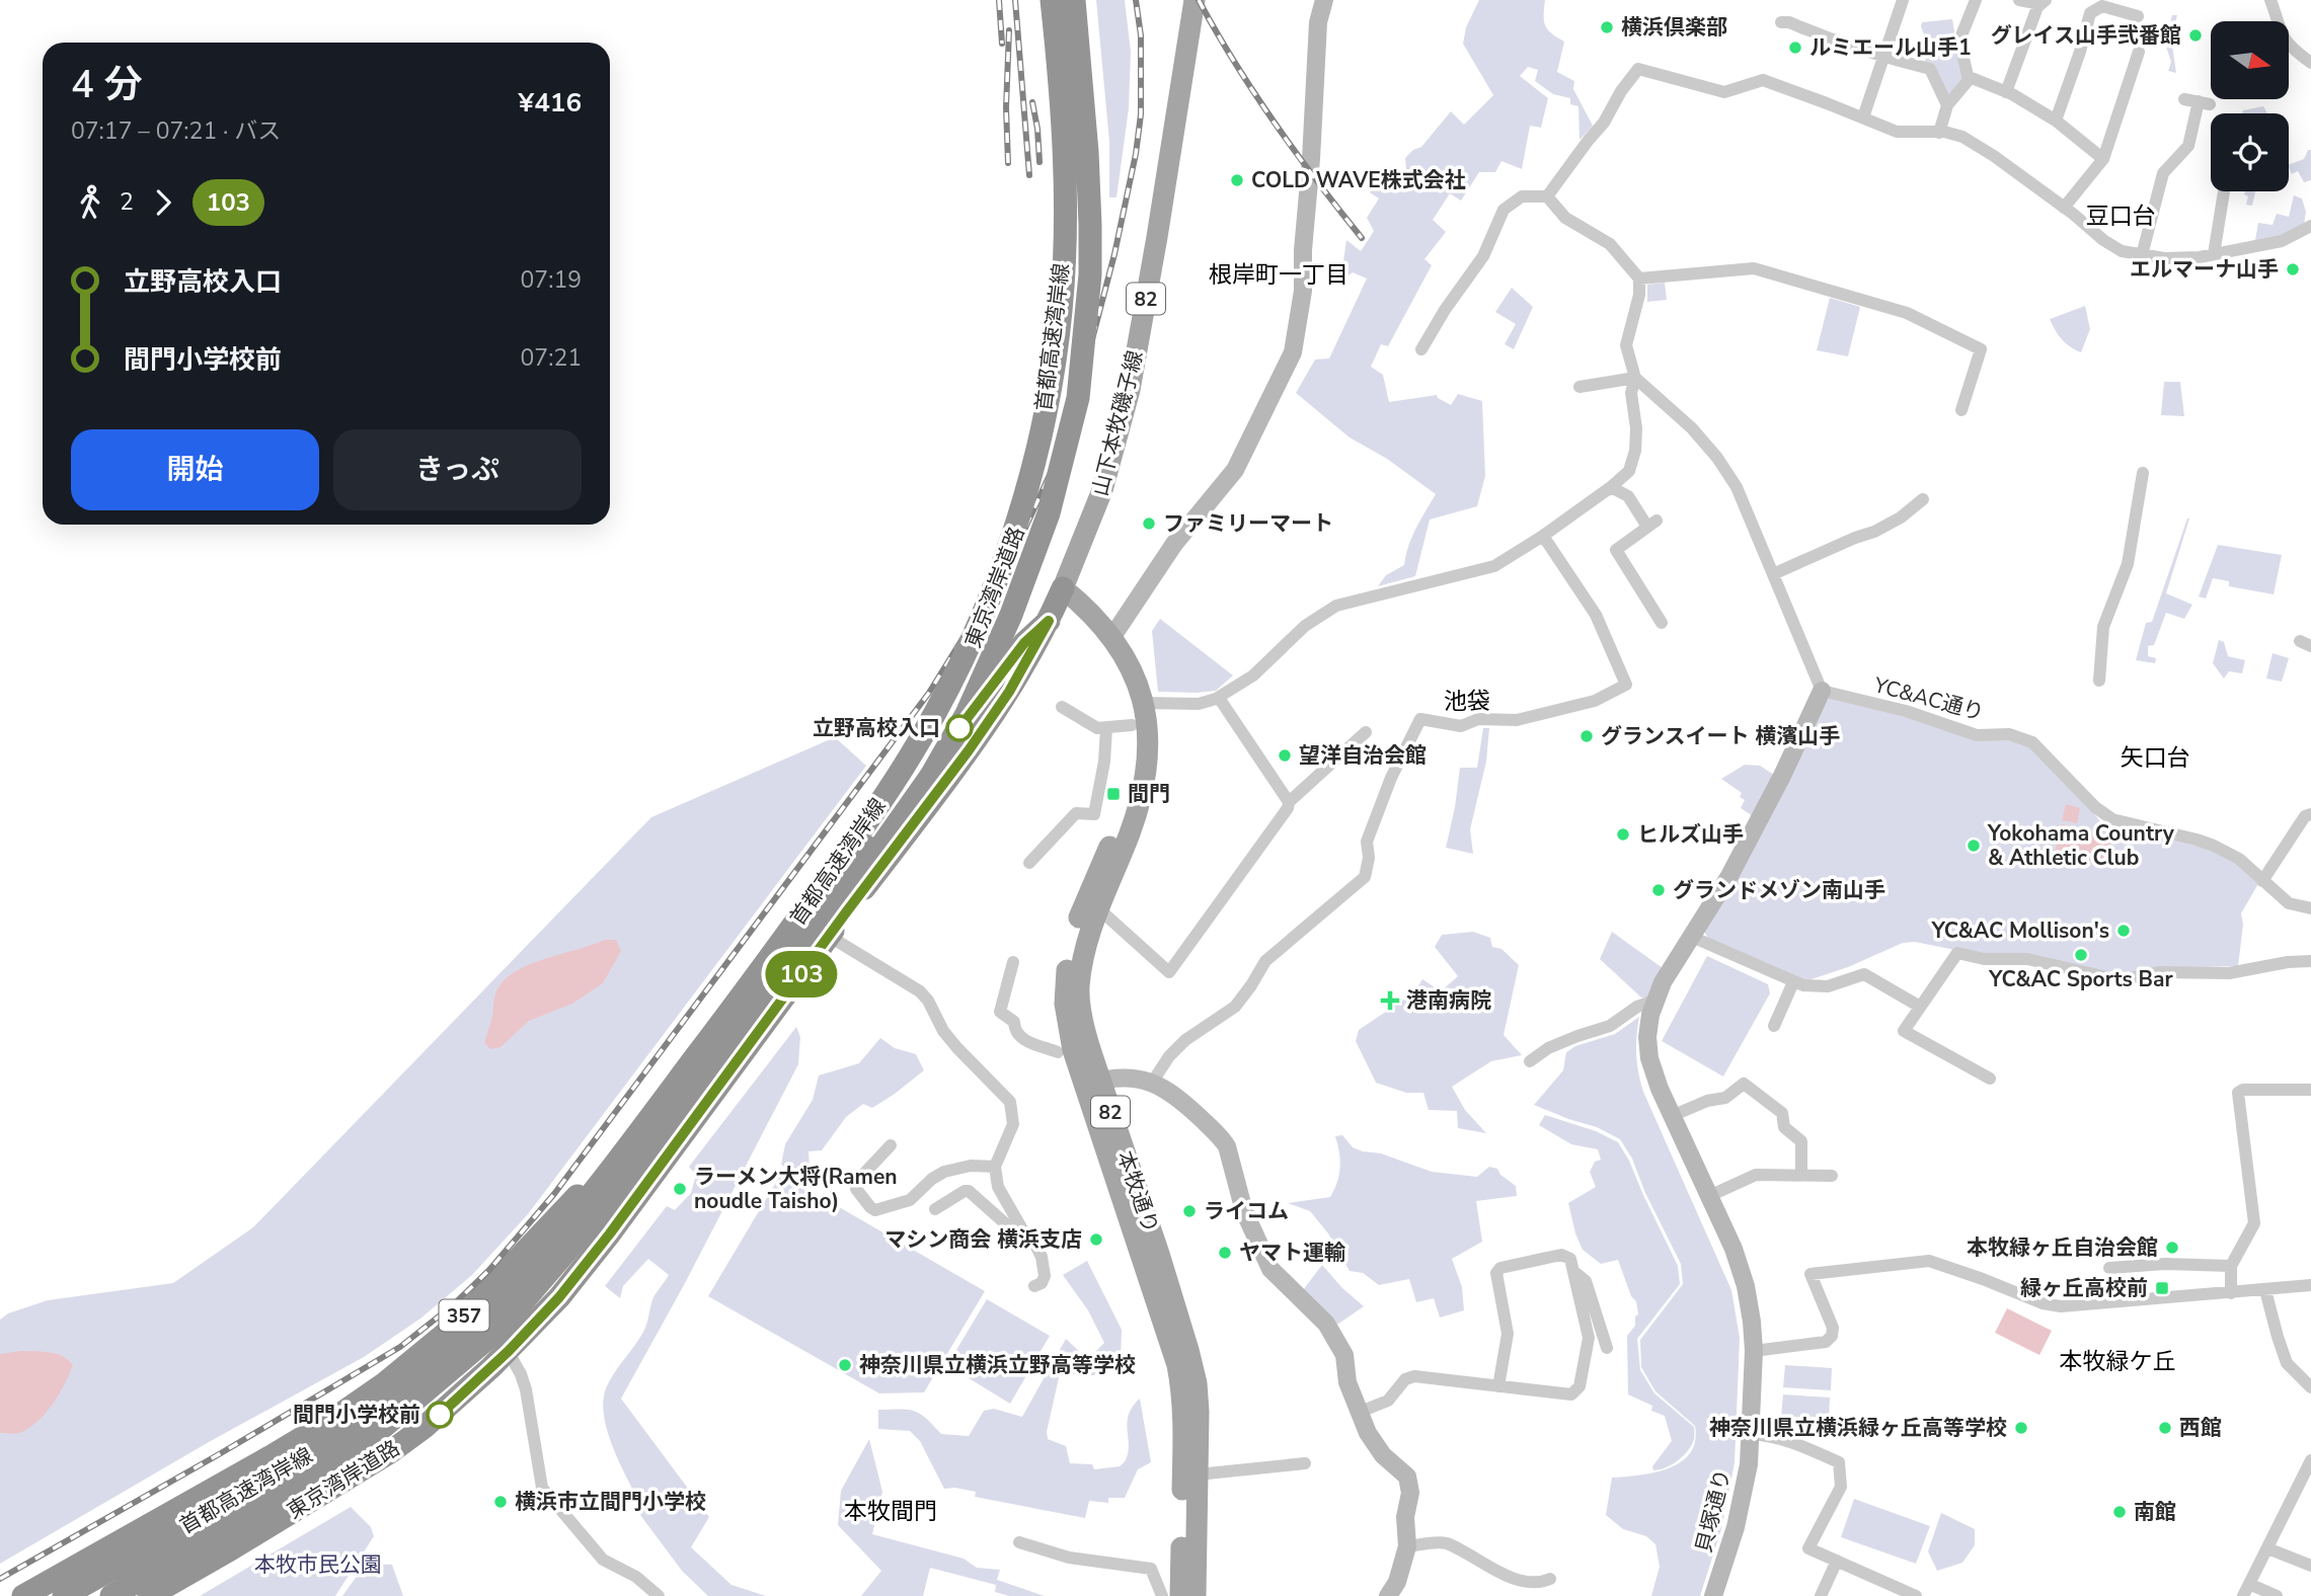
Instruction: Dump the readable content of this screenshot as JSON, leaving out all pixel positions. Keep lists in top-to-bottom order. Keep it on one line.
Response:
{"streets":{"highway":["首都高速湾岸線","東京湾岸道路","357"],"main road":["82","山下本牧磯子線","本牧通り"],"street":["YC&AC通り","貝塚通り"]},"crossings":[["首都高速湾岸線","東京湾岸道路"],["山下本牧磯子線","東京湾岸道路"],["山下本牧磯子線","本牧通り"],["東京湾岸道路","本牧通り"],["YC&AC通り","貝塚通り"]],"districts":["豆口台","根岸町一丁目","池袋","矢口台","本牧緑ケ丘","本牧間門"],"parks":["本牧市民公園"],"places":{"other":["横浜倶楽部","グレイス山手弐番館","ルミエール山手1","COLD WAVE株式会社","エルマーナ山手","ファミリーマート","立野高校入口","グランスイート 横濱山手","望洋自治会館","ヒルズ山手","Yokohama Country & Athletic Club","グランドメゾン南山手","YC&AC Mollison's","YC&AC Sports Bar","ラーメン大将(Ramen noudle Taisho)","ライコム","マシン商会 横浜支店","本牧緑ヶ丘自治会館","ヤマト運輸","神奈川県立横浜立野高等学校","間門小学校前","神奈川県立横浜緑ヶ丘高等学校","西館","横浜市立間門小学校","南館"],"transit":["間門","緑ヶ丘高校前"],"health":["港南病院"]},"lines":["bus line 103"],"north":"right","page":{"on_map":"103","heading":["4 分","07:17 – 07:21 · バス","¥416"],"legs":["2","103"],"list":[{"name":"立野高校入口","value":"07:19"},{"name":"間門小学校前","value":"07:21"}],"buttons":["開始","きっぷ"]}}
